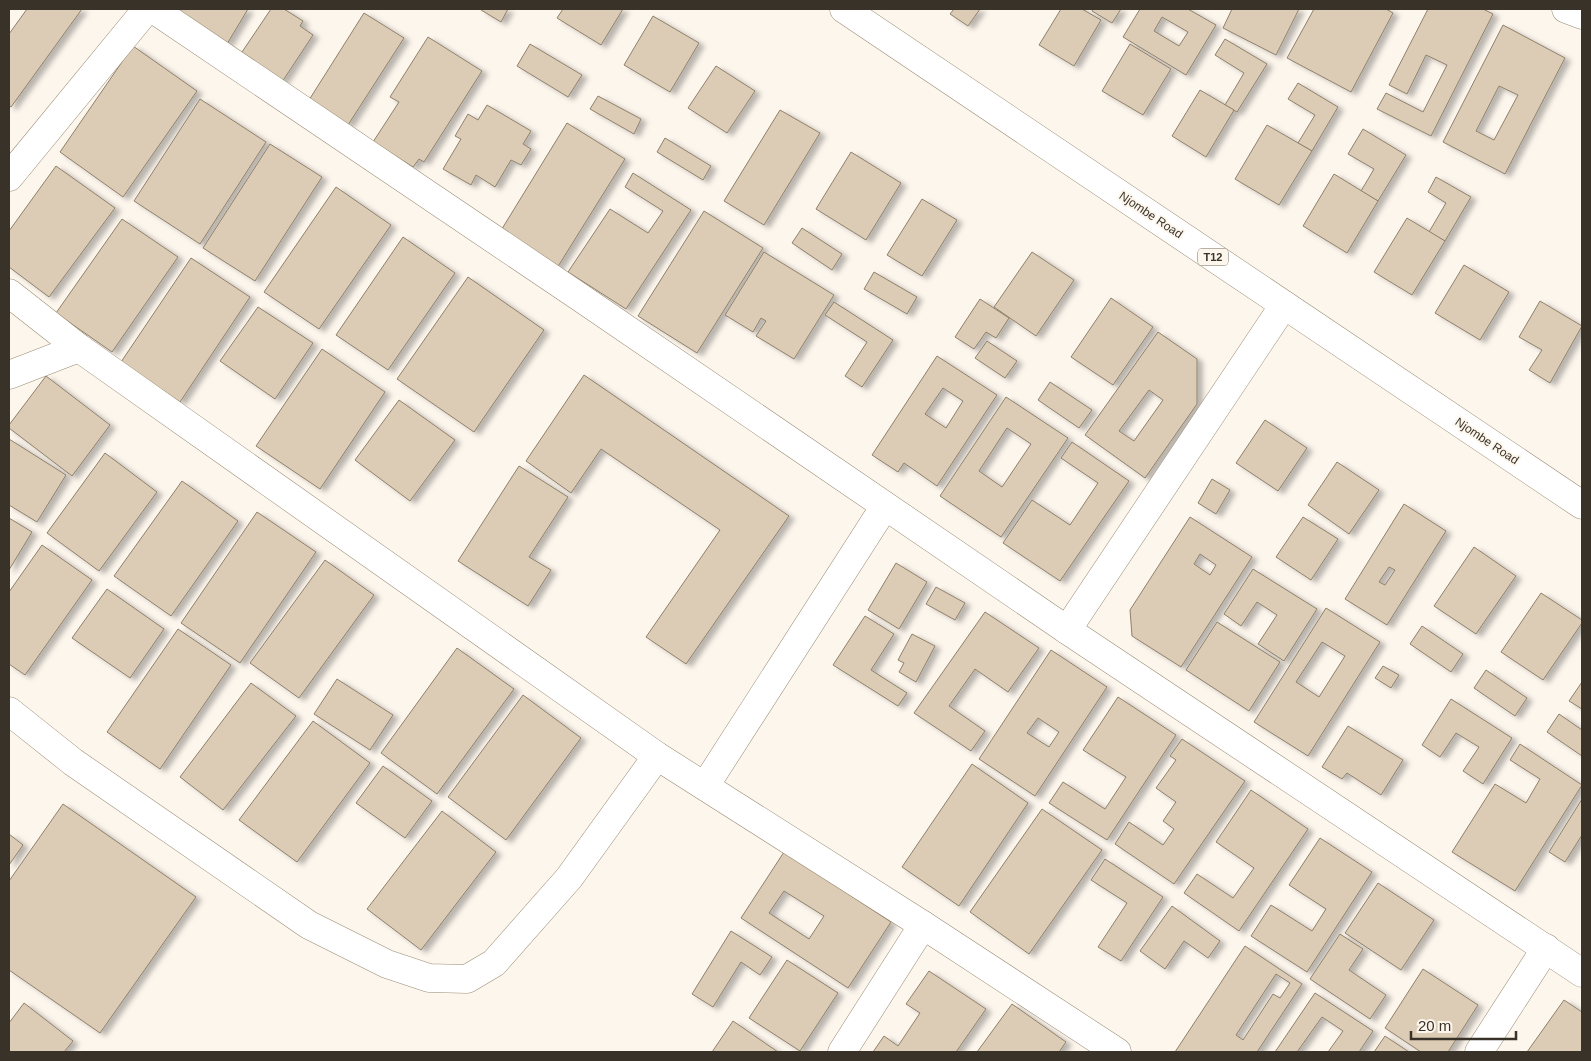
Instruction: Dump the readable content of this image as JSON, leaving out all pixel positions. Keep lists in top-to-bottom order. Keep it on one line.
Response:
{"streets":{"main road":["Njombe Road","T12"]},"scale_bar":"20 m"}
